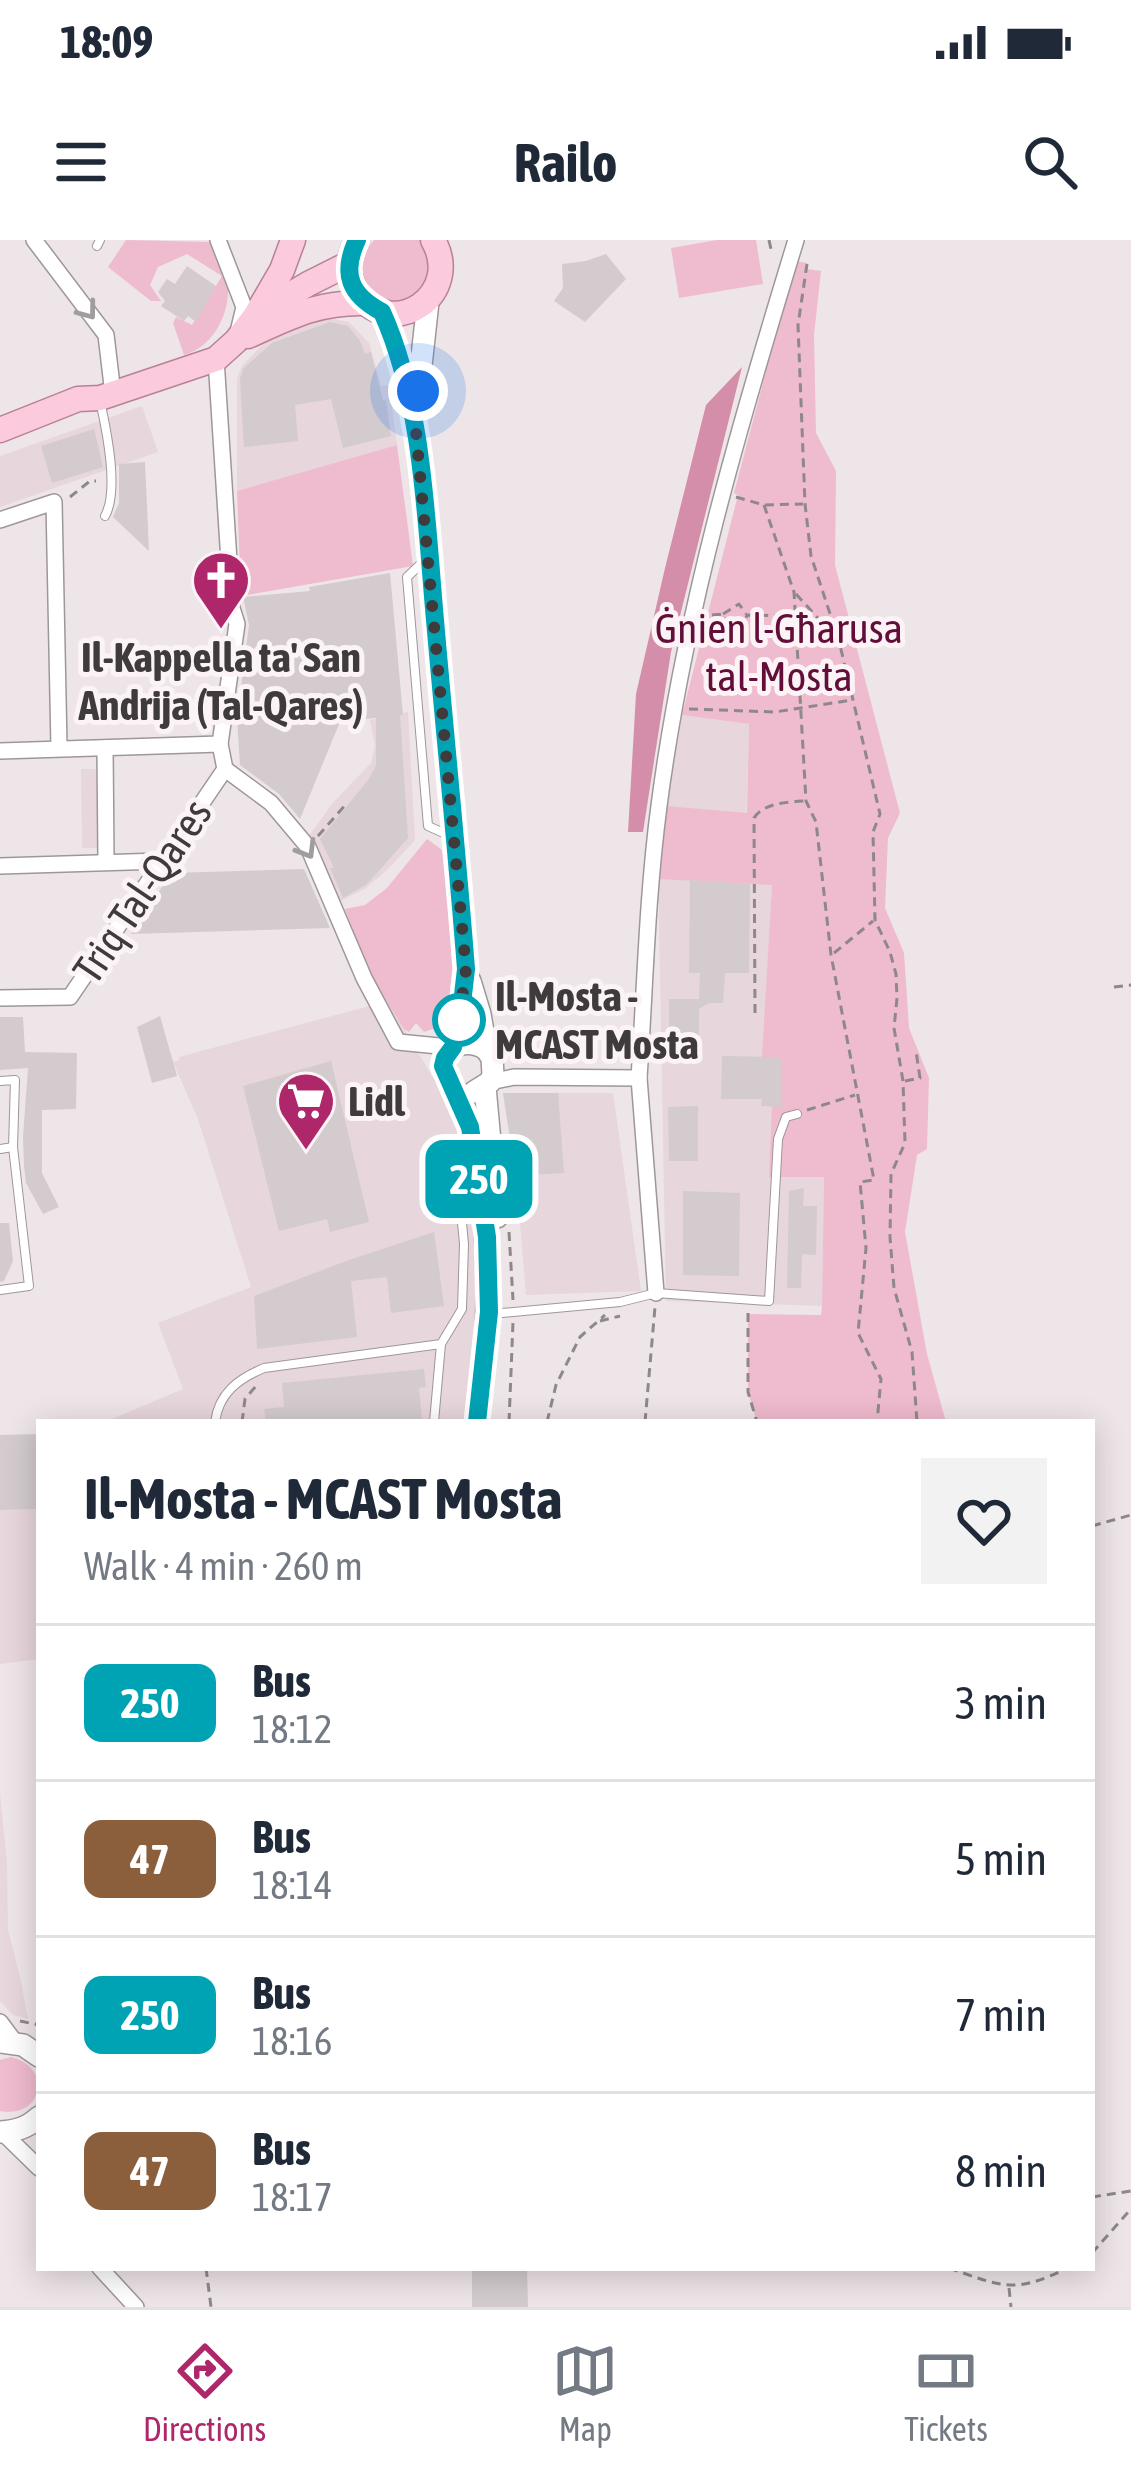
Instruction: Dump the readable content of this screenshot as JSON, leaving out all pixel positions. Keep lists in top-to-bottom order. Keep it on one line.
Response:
{"streets":{"street":["Triq Tal-Qares"]},"parks":["Ġnien l-Għarusa tal-Mosta"],"places":{"church":["Il-Kappella ta' San Andrija (Tal-Qares)"],"other":["Il-Mosta - MCAST Mosta"],"supermarket":["Lidl"]},"lines":["bus line 250"],"page":{"status":"18:09","header":"Railo","on_map":"250","heading":["Il-Mosta - MCAST Mosta","Walk · 4 min · 260 m"],"list":[{"mark":"250","name":"Bus","note":"18:12","value":"3 min"},{"mark":"47","name":"Bus","note":"18:14","value":"5 min"},{"mark":"250","name":"Bus","note":"18:16","value":"7 min"},{"mark":"47","name":"Bus","note":"18:17","value":"8 min"}],"tabs":["Directions","Map","Tickets"]}}
